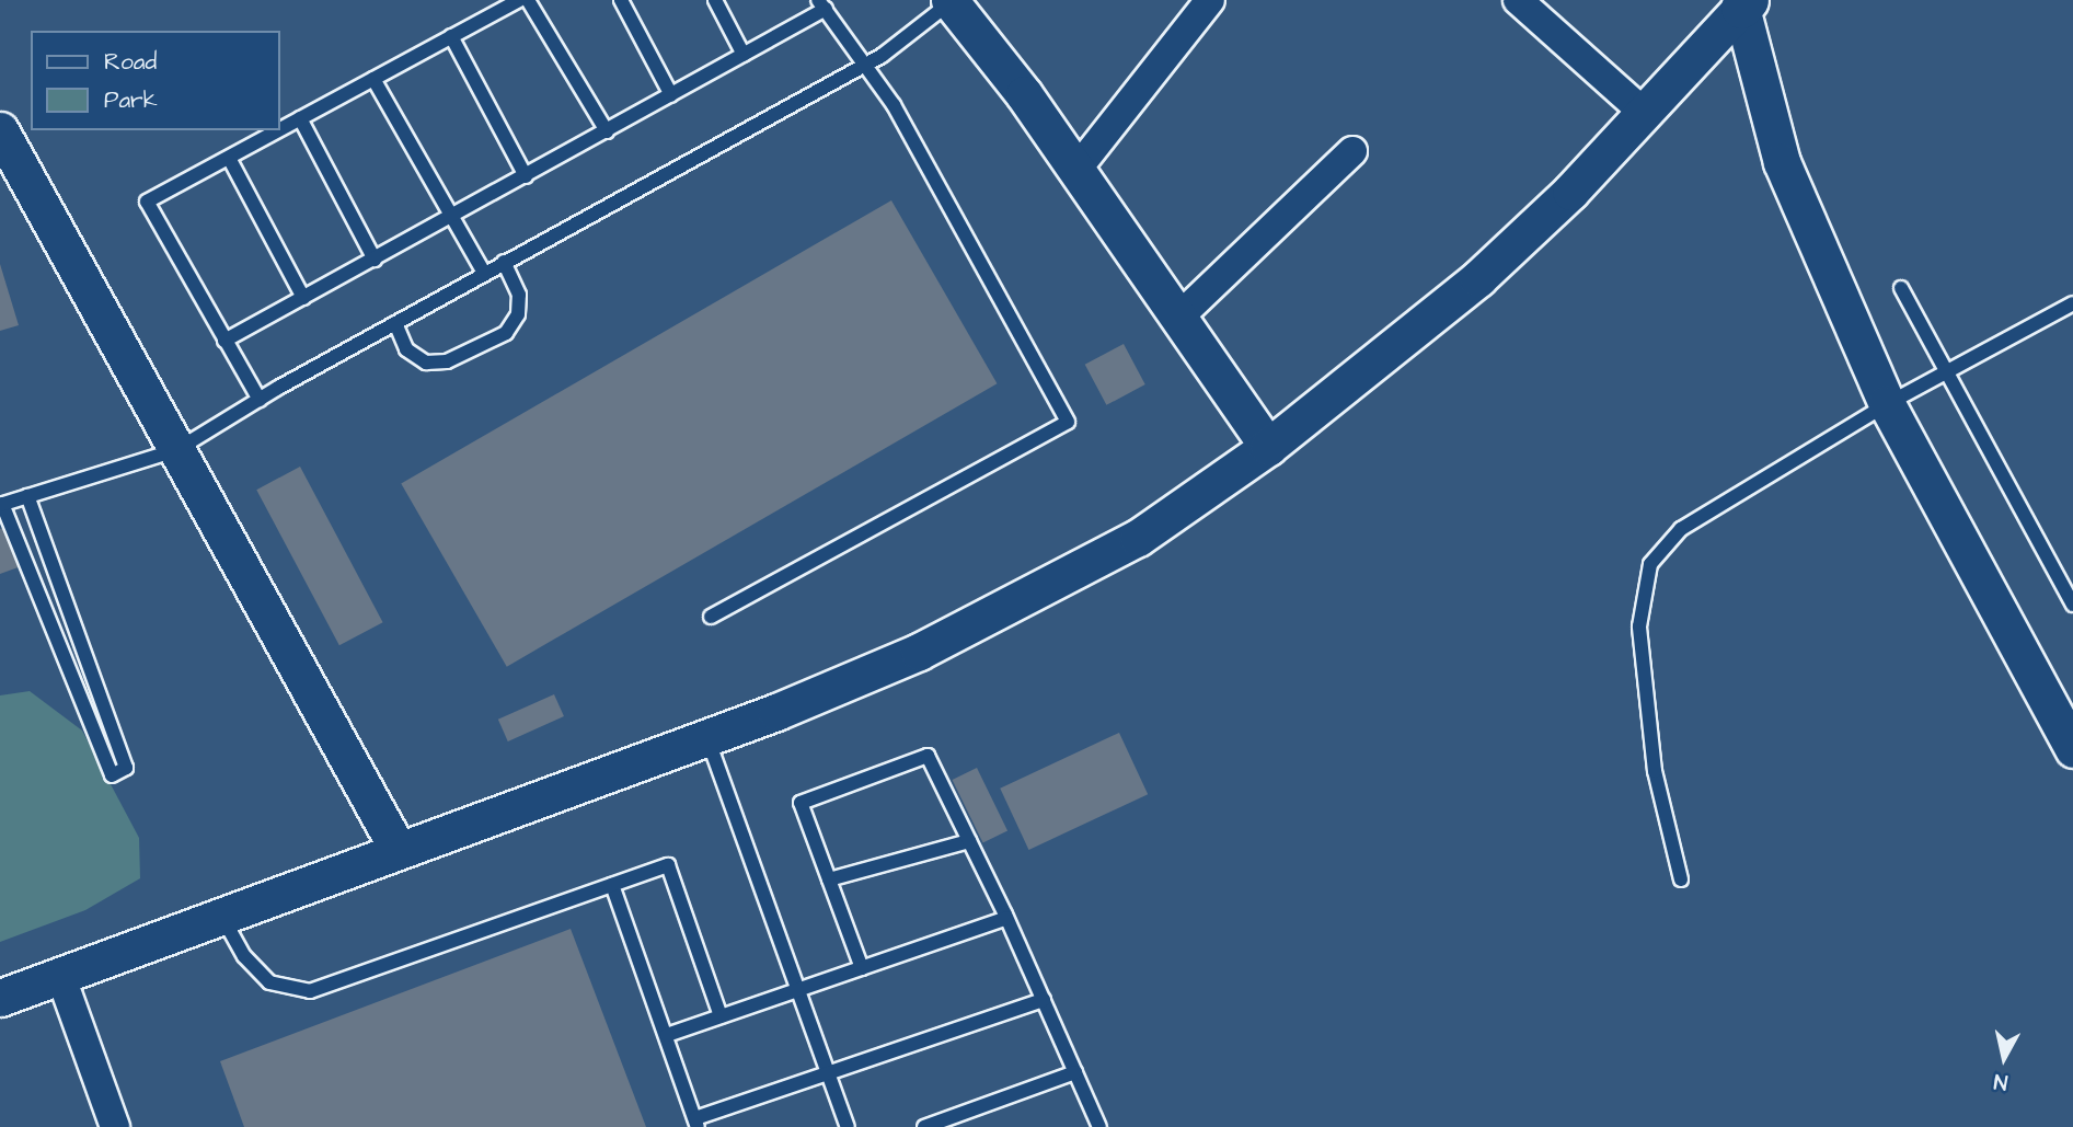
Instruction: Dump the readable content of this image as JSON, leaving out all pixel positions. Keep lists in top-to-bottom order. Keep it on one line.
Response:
{"legend":["Road","Park"],"north":"bottom"}
